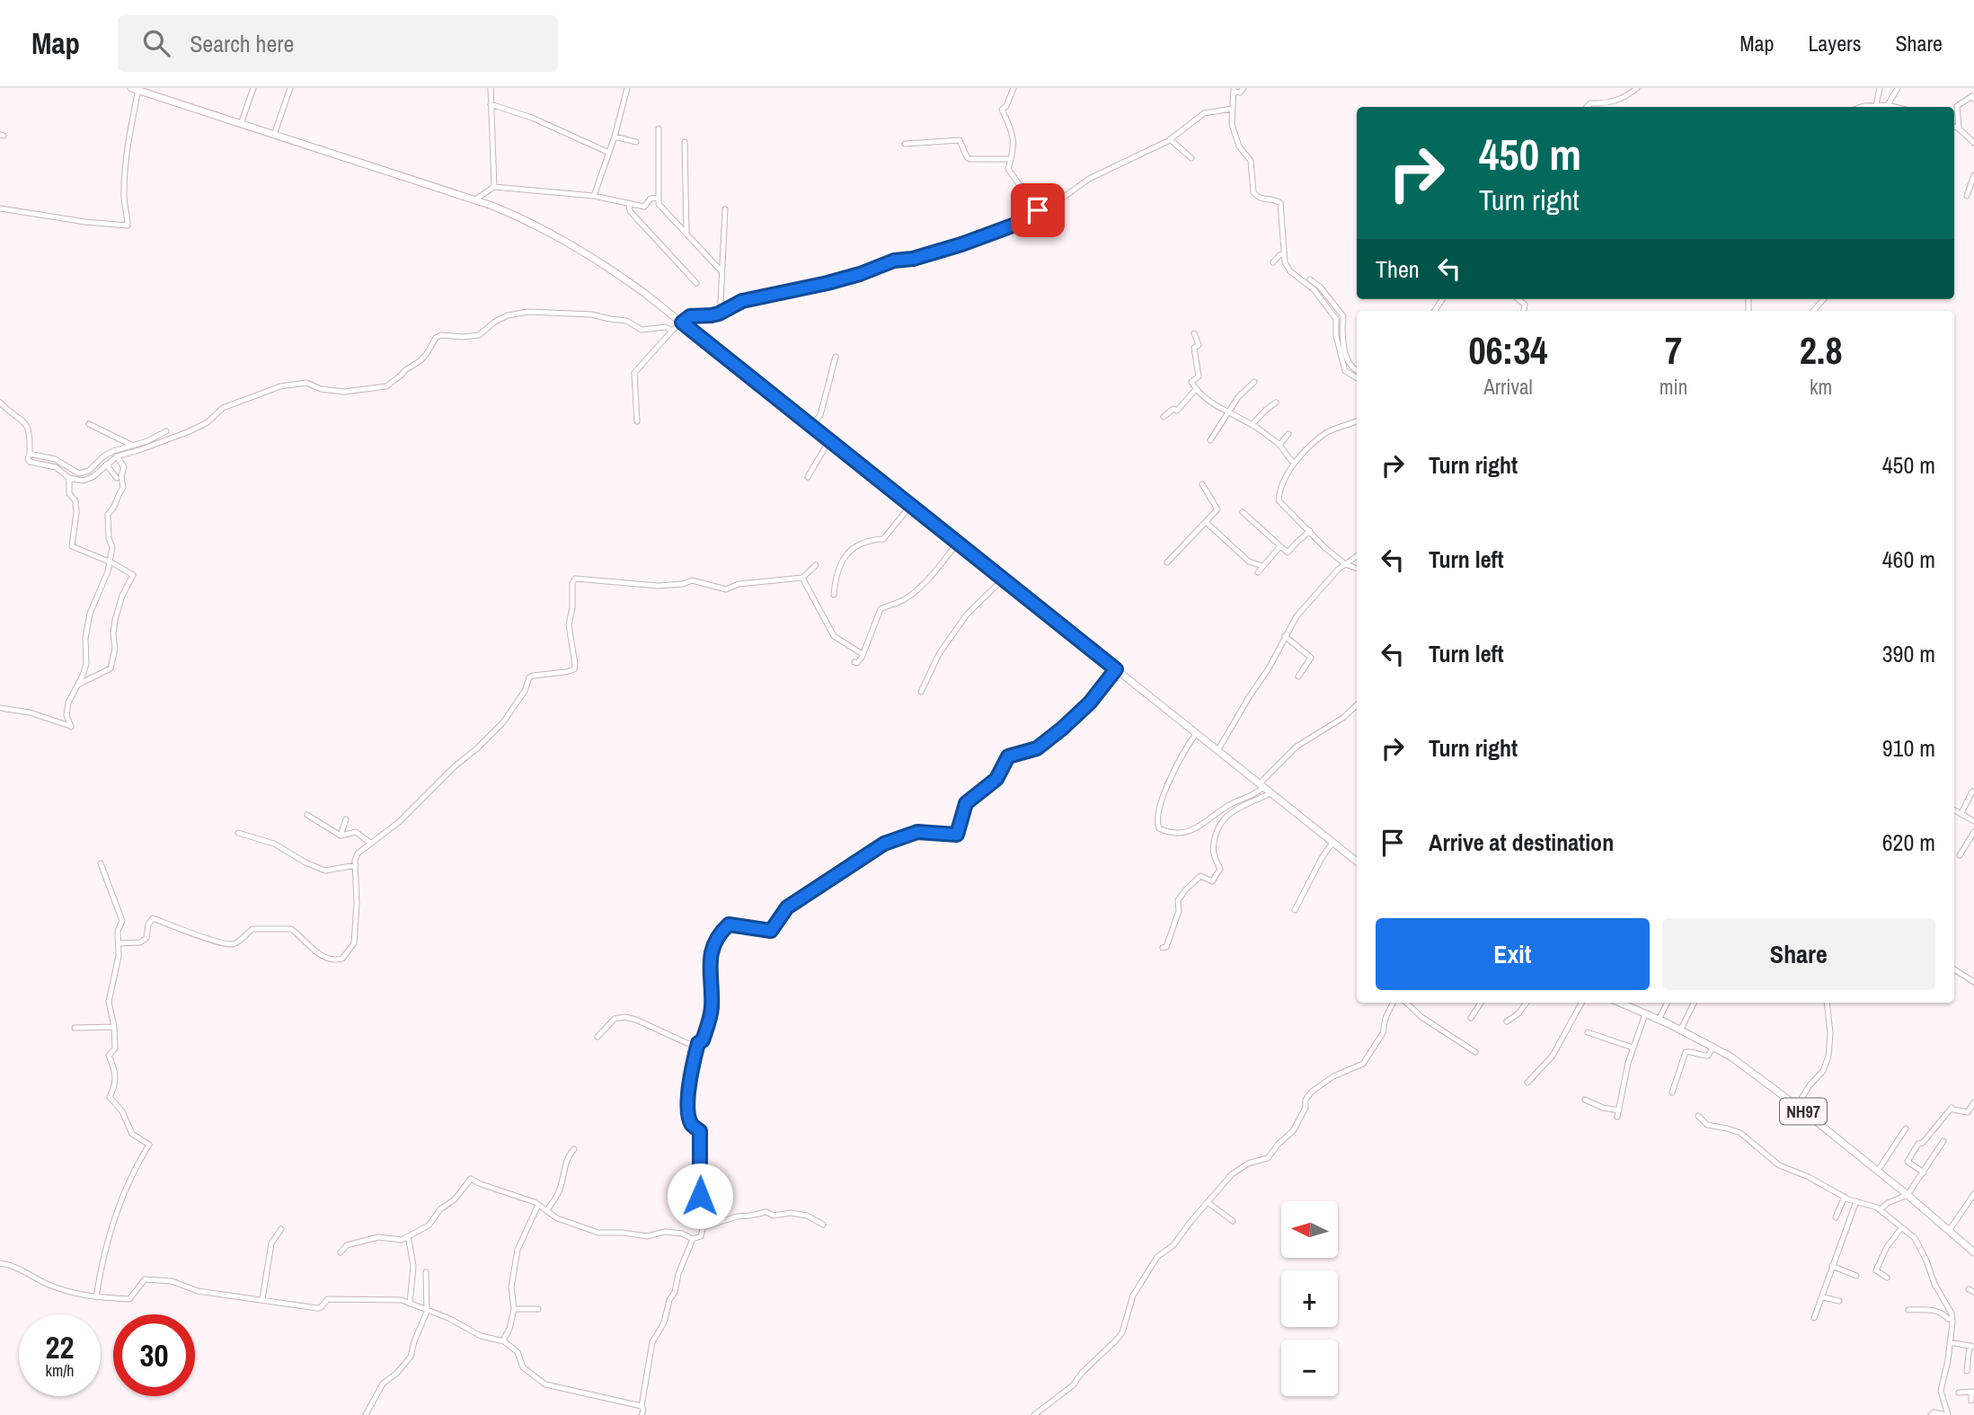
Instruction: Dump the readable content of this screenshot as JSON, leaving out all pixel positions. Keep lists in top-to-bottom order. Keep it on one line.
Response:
{"streets":{"highway":["NH97"]},"north":"left","page":{"header":"Map","search":"Search here","nav":["Map","Layers","Share"],"turn":["450 m","Turn right"],"then":"Then","eta":["06:34","Arrival","7","min","2.8","km"],"list":[{"name":"Turn right","value":"450 m"},{"name":"Turn left","value":"460 m"},{"name":"Turn left","value":"390 m"},{"name":"Turn right","value":"910 m"},{"name":"Arrive at destination","value":"620 m"}],"buttons":["Exit","Share"],"map_buttons":["+","−"],"speed":"22 km/h","limit":"30"}}
